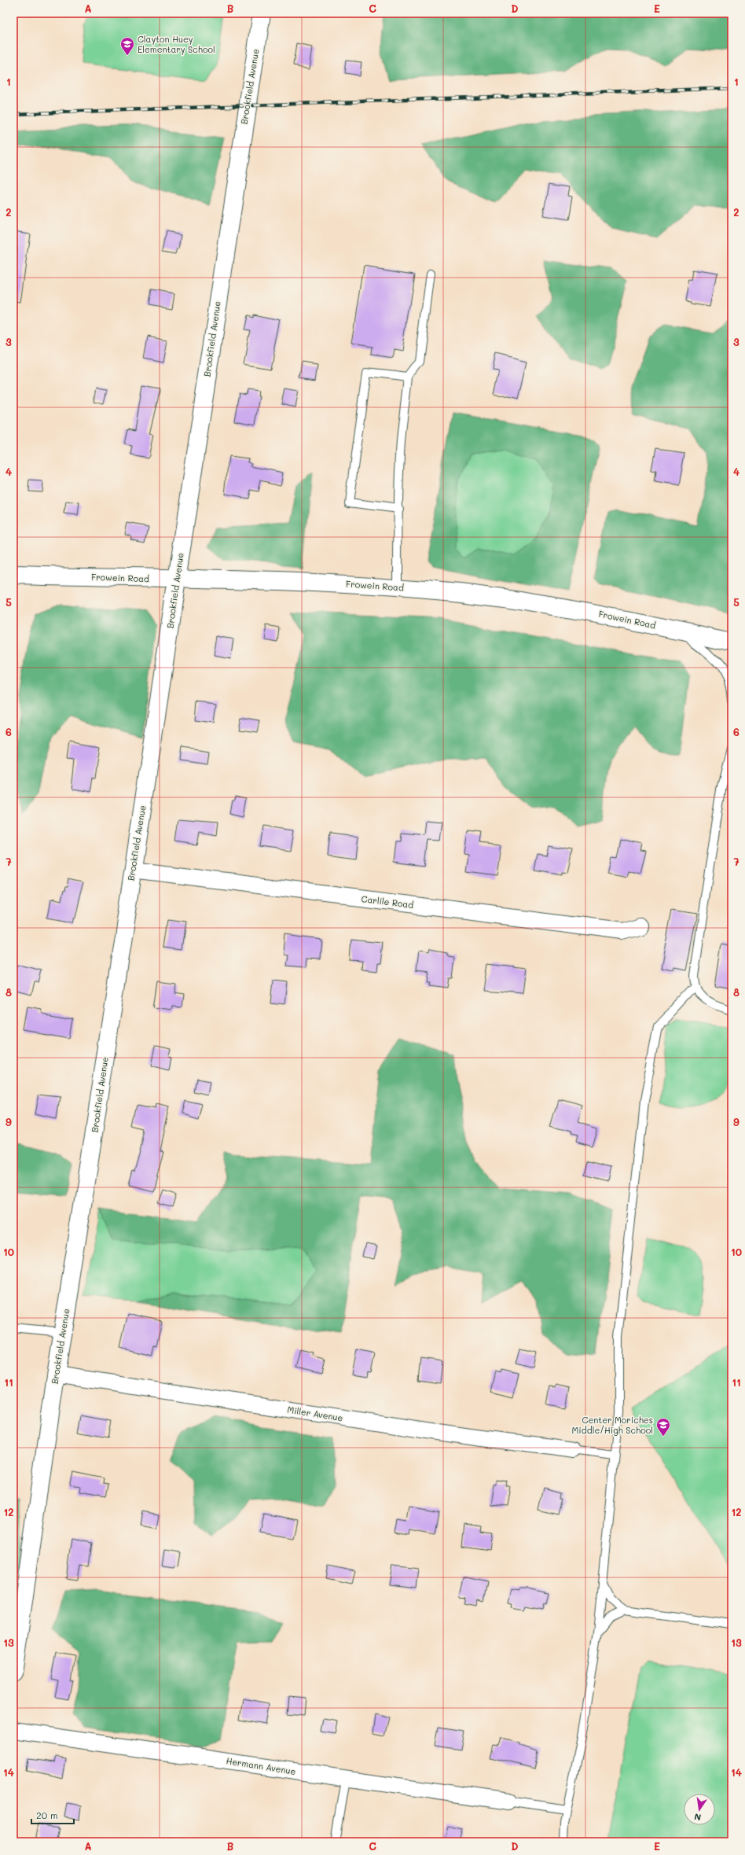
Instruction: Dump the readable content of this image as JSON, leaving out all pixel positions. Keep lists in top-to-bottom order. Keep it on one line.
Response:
{"streets":{"main road":["Brookfield Avenue","Frowein Road"],"street":["Carlile Road","Miller Avenue","Hermann Avenue"]},"crossings":[["Brookfield Avenue","Frowein Road"],["Brookfield Avenue","Carlile Road"],["Brookfield Avenue","Miller Avenue"]],"places":{"school or university":["Clayton Huey Elementary School","Center Moriches Middle/High School"]},"scale_bar":"20 m","north":"bottom","grid":{"columns":["A","B","C","D","E"],"rows":["1","2","3","4","5","6","7","8","9","10","11","12","13","14"]}}
